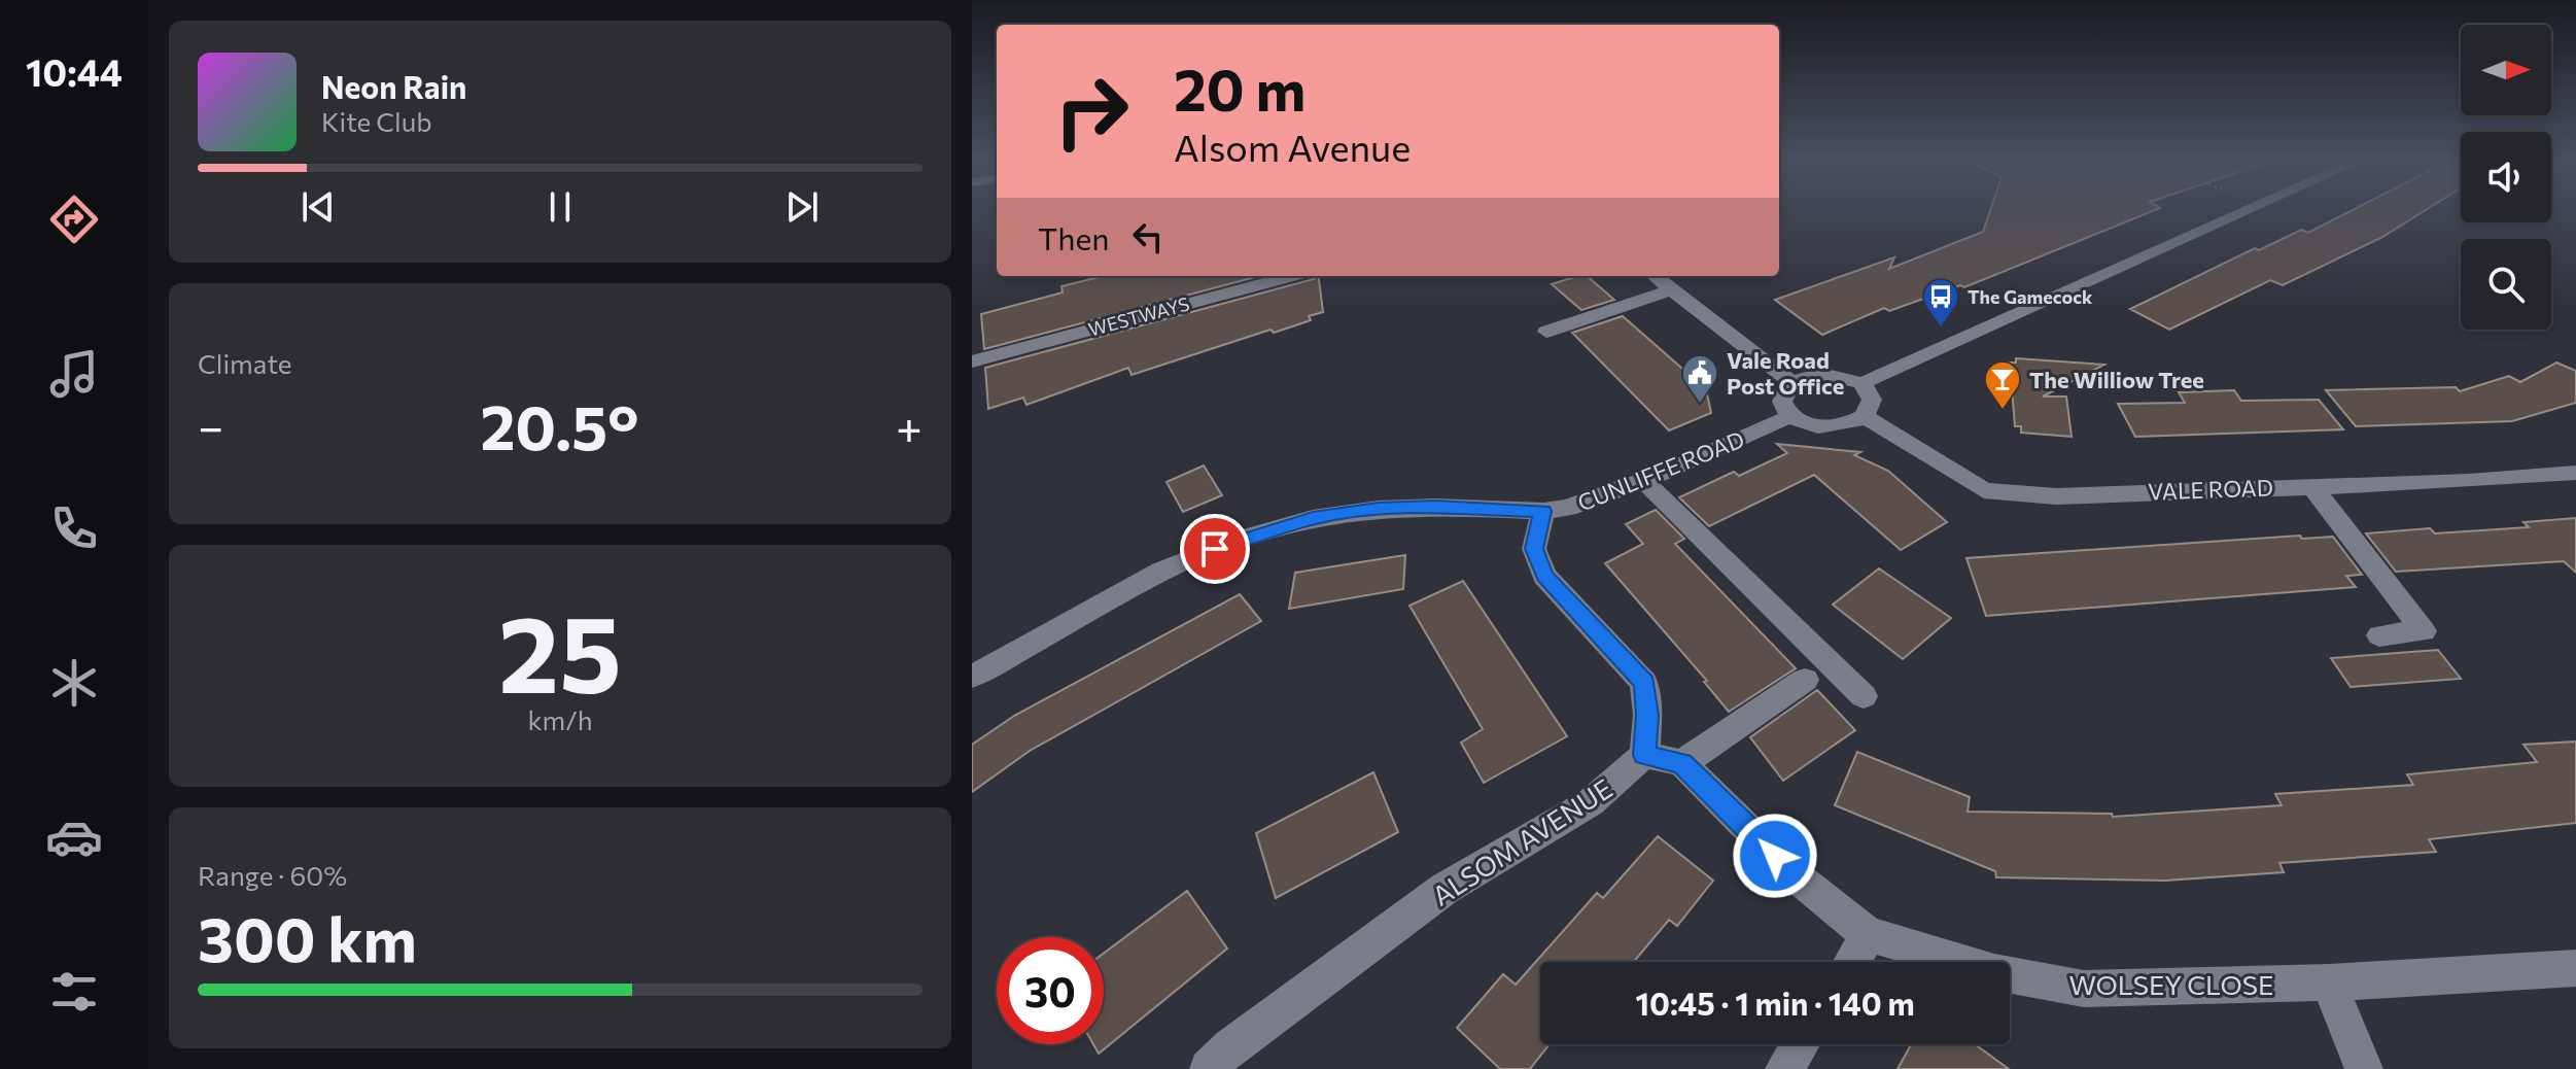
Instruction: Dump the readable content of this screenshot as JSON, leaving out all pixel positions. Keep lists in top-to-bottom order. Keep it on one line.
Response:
{"streets":{"street":["WESTWAYS","CUNLIFFE ROAD","VALE ROAD","ALSOM AVENUE","WOLSEY CLOSE"]},"crossings":[["CUNLIFFE ROAD","VALE ROAD"]],"places":{"bus stop":["The Gamecock"],"public building":["Vale Road Post Office"],"bar":["The Williow Tree"]},"north":"right","page":{"tabs":"10:44","turn":["20 m","Alsom Avenue"],"song":["Neon Rain","Kite Club"],"then":"Then","tile":["Climate",["25","km/h"],["Range · 60%","300 km"]],"heat":["−","20.5°","+"],"limit":"30","trip":"10:45 · 1 min · 140 m"}}
